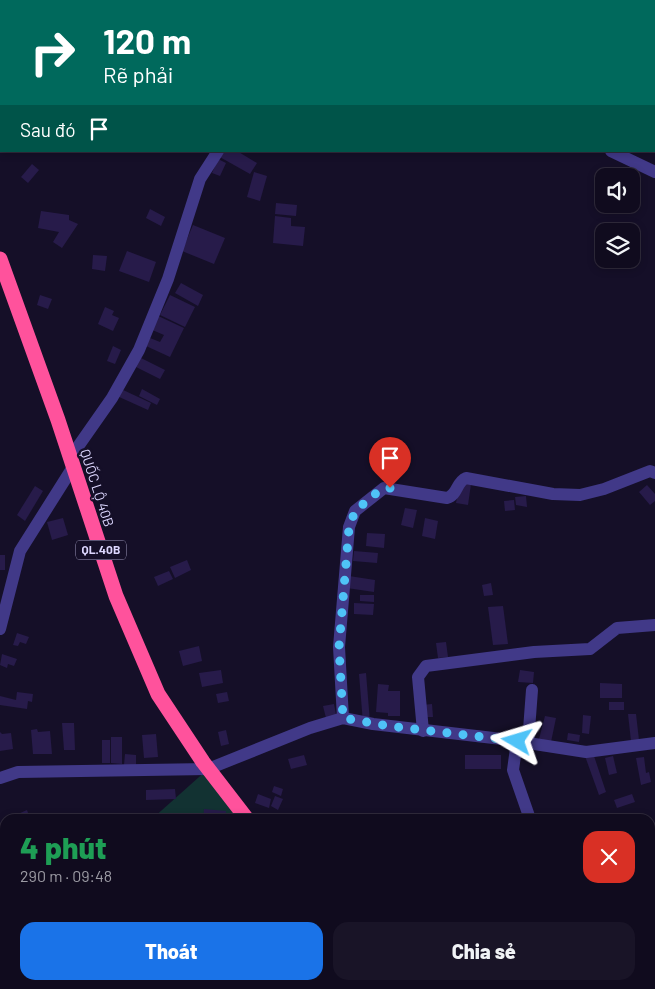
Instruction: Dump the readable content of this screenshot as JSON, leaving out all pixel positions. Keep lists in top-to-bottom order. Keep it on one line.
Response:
{"streets":{"highway":["QUỐC LỘ 40B","QL.40B"]},"page":{"turn":["120 m","Rẽ phải"],"then":"Sau đó","heading":["4 phút","290 m · 09:48"],"buttons":["Thoát","Chia sẻ"]}}
